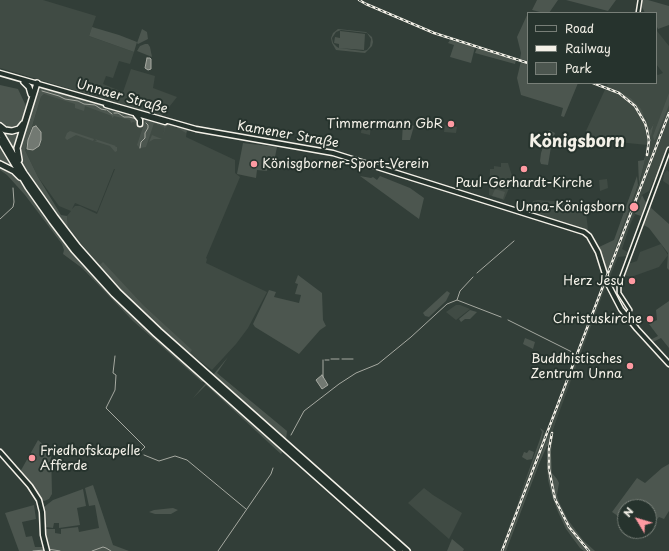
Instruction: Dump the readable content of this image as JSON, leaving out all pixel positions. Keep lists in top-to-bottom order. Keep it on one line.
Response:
{"streets":{"main road":["Unnaer Straße","Kamener Straße"]},"crossings":[["Unnaer Straße","Kamener Straße"]],"districts":["Königsborn"],"places":["Timmermann GbR","Könisgborner-Sport-Verein","Paul-Gerhardt-Kirche","Unna-Königsborn","Herz Jesu","Christuskirche","Buddhistisches Zentrum Unna","Friedhofskapelle Afferde"],"legend":["Road","Railway","Park"],"north":"top left"}
